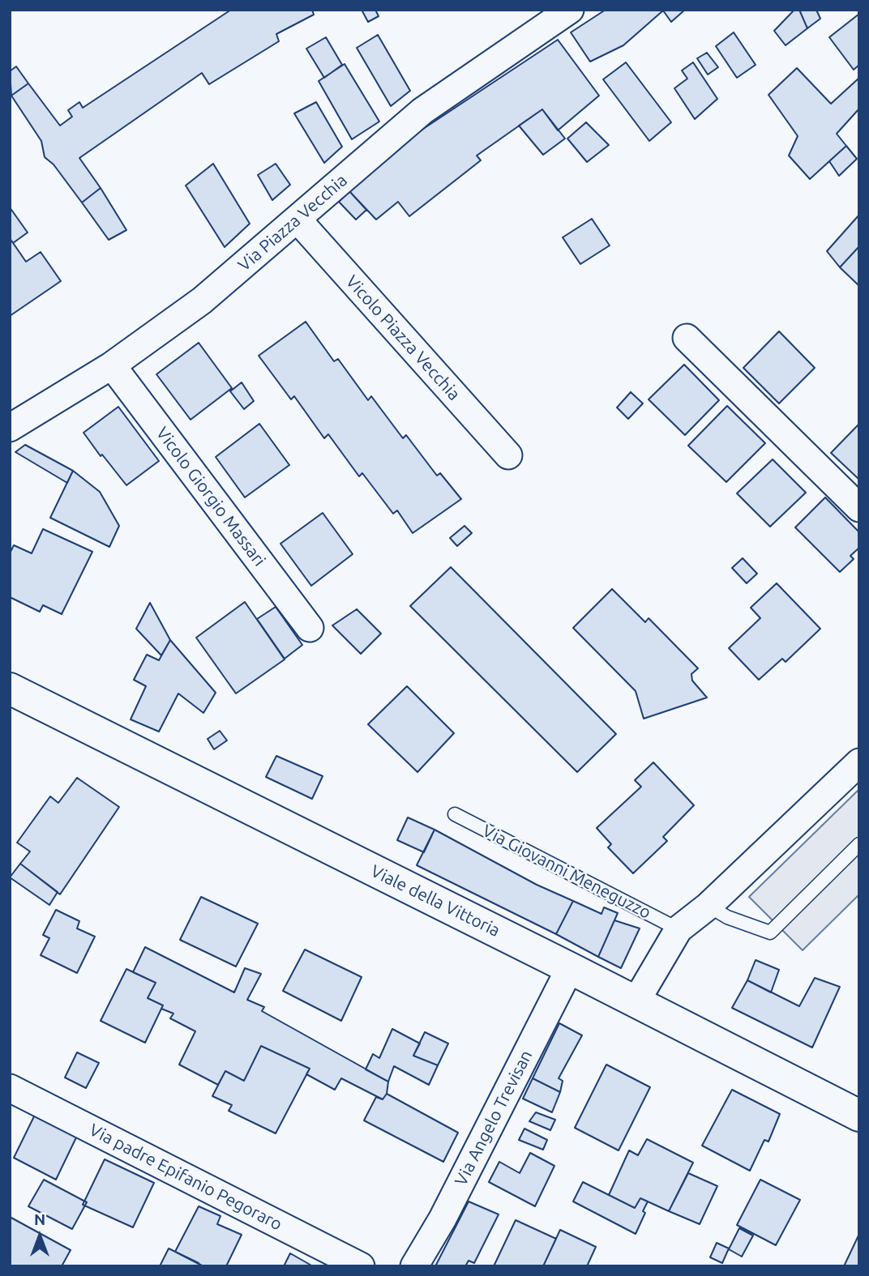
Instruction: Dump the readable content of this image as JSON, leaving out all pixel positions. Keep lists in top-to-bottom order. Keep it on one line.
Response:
{"streets":{"main road":["Viale della Vittoria"],"street":["Via Piazza Vecchia","Vicolo Piazza Vecchia","Vicolo Giorgio Massari","Via Angelo Trevisan","Via padre Epifanio Pegoraro"],"lane":["Via Giovanni Meneguzzo"]},"crossings":[["Via Piazza Vecchia","Vicolo Piazza Vecchia"],["Via Piazza Vecchia","Vicolo Giorgio Massari"],["Viale della Vittoria","Via Angelo Trevisan"]],"north":"top"}
